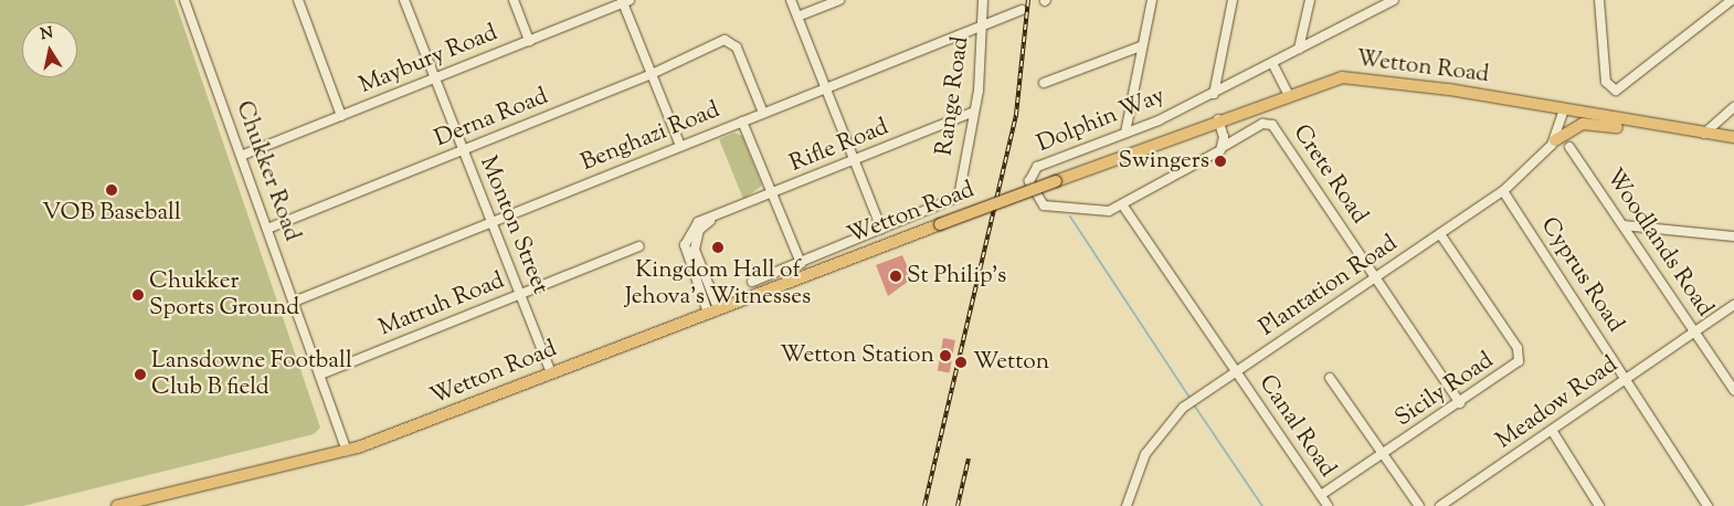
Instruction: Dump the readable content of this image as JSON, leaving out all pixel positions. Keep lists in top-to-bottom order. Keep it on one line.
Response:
{"streets":{"main road":["Wetton Road"],"street":["Maybury Road","Range Road","Derna Road","Dolphin Way","Benghazi Road","Rifle Road","Chukker Road","Crete Road","Monton Street","Woodlands Road","Cyprus Road","Plantation Road","Matruh Road","Sicily Road","Meadow Road","Canal Road"]},"crossings":[["Maybury Road","Chukker Road"],["Maybury Road","Monton Street"],["Wetton Road","Rifle Road"],["Wetton Road","Chukker Road"],["Wetton Road","Monton Street"],["Wetton Road","Plantation Road"],["Range Road","Benghazi Road"],["Range Road","Rifle Road"],["Derna Road","Benghazi Road"],["Derna Road","Chukker Road"],["Derna Road","Monton Street"],["Dolphin Way","Crete Road"],["Dolphin Way","Canal Road"],["Benghazi Road","Chukker Road"],["Benghazi Road","Monton Street"],["Chukker Road","Matruh Road"],["Crete Road","Plantation Road"],["Crete Road","Sicily Road"],["Monton Street","Matruh Road"],["Woodlands Road","Meadow Road"],["Cyprus Road","Plantation Road"],["Cyprus Road","Meadow Road"],["Plantation Road","Sicily Road"],["Plantation Road","Canal Road"],["Sicily Road","Canal Road"]],"places":["Swingers","VOB Baseball","Kingdom Hall of Jehova's Witnesses","St Philip's","Chukker Sports Ground","Wetton Station","Wetton","Lansdowne Football Club B field"],"north":"top"}
